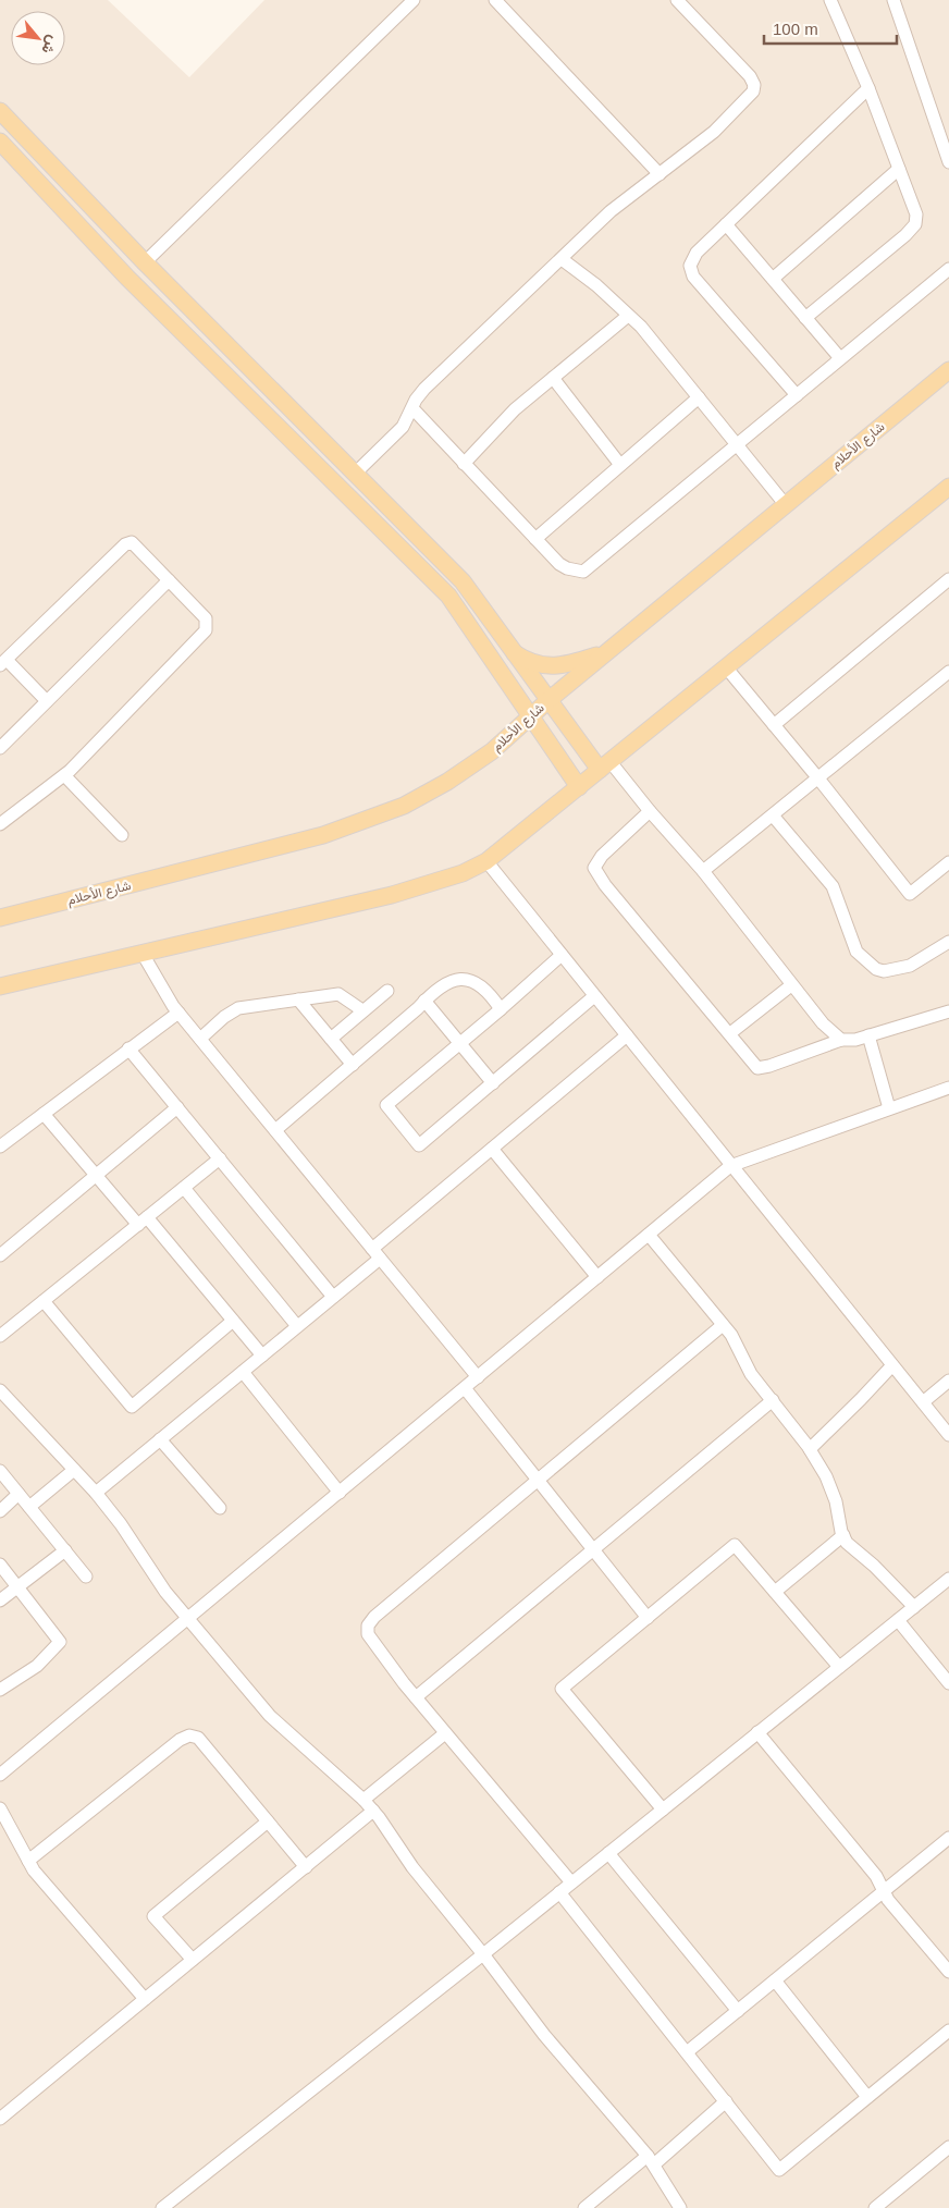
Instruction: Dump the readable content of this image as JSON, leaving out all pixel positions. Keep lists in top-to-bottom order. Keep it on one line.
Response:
{"streets":{"main road":["شارع الأحلام"]},"scale_bar":"100 m","north":"bottom right"}
